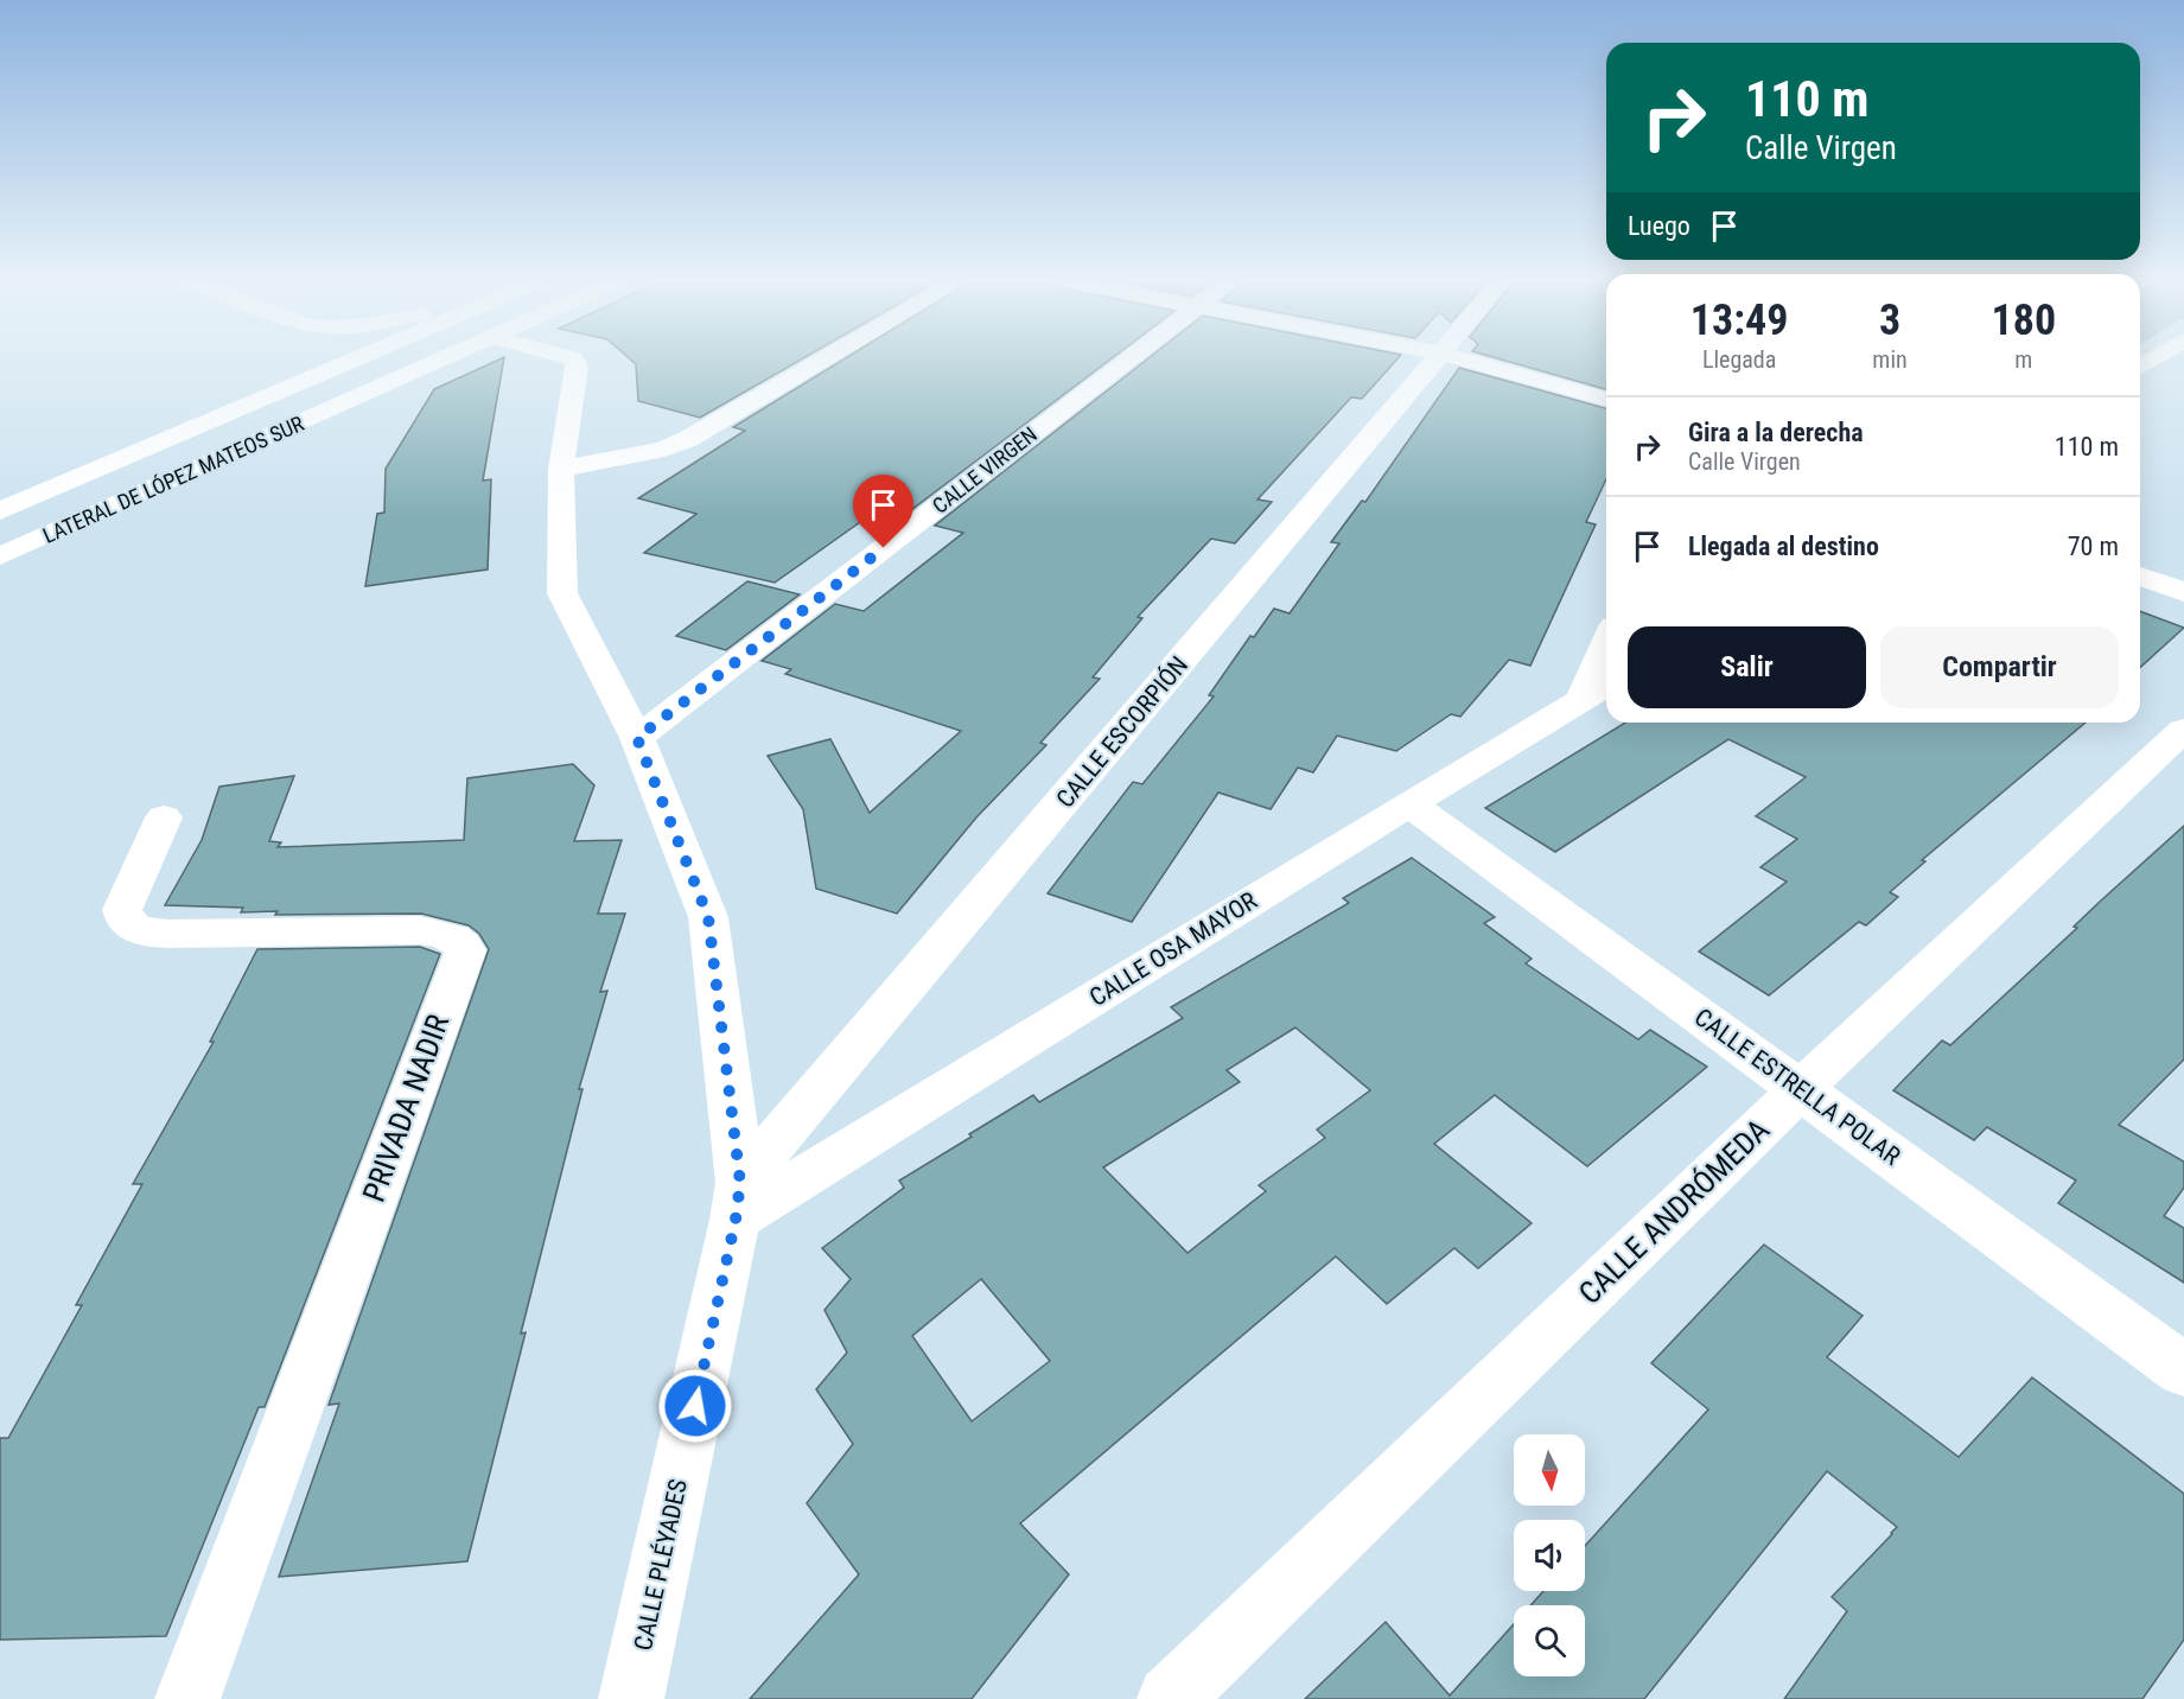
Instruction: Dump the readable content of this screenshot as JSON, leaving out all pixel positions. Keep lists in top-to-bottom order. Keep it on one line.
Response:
{"streets":{"street":["CALLE VIRGEN","LATERAL DE LÓPEZ MATEOS SUR","CALLE ESCORPIÓN","CALLE OSA MAYOR","CALLE ESTRELLA POLAR","PRIVADA NADIR","CALLE ANDRÓMEDA","CALLE PLÉYADES"]},"crossings":[["CALLE VIRGEN","CALLE PLÉYADES"],["CALLE ESCORPIÓN","CALLE OSA MAYOR"],["CALLE ESCORPIÓN","CALLE PLÉYADES"],["CALLE OSA MAYOR","CALLE ESTRELLA POLAR"],["CALLE OSA MAYOR","CALLE PLÉYADES"],["CALLE ESTRELLA POLAR","CALLE ANDRÓMEDA"]],"north":"bottom","page":{"turn":["110 m","Calle Virgen"],"then":"Luego","eta":["13:49","Llegada","3","min","180","m"],"list":[{"name":"Gira a la derecha","note":"Calle Virgen","value":"110 m"},{"name":"Llegada al destino","value":"70 m"}],"buttons":["Salir","Compartir"]}}
